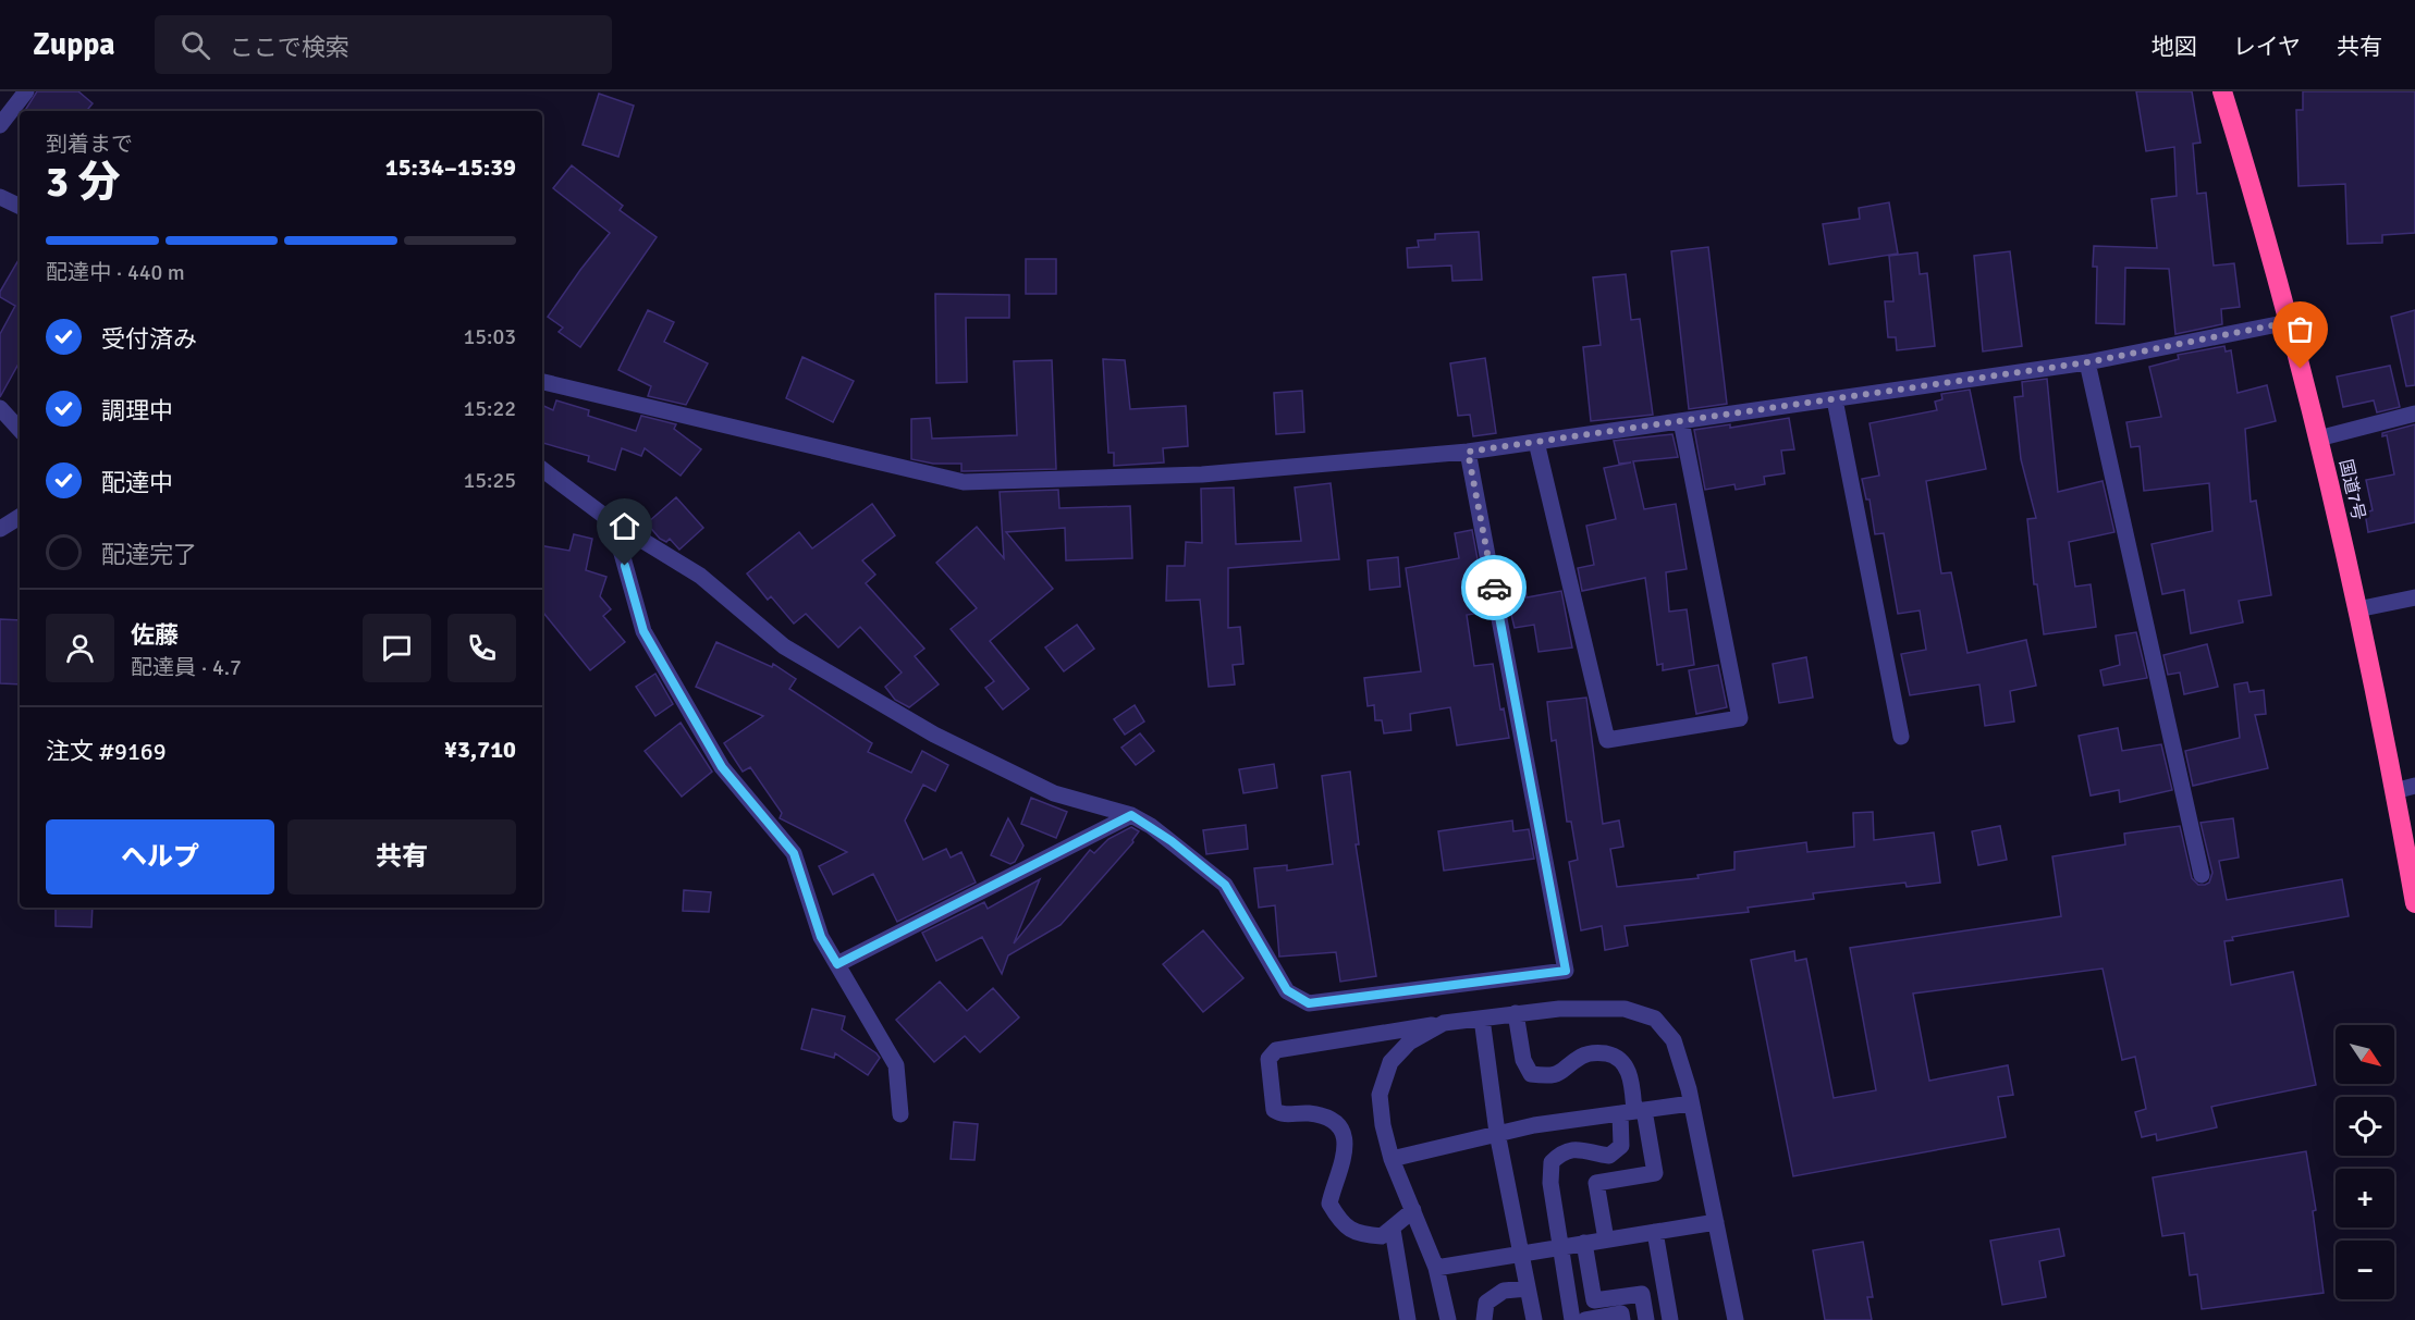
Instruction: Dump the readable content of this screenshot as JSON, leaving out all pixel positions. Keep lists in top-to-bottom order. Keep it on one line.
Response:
{"streets":{"highway":["国道7号"]},"north":"bottom right","page":{"header":"Zuppa","search":"ここで検索","nav":["地図","レイヤ","共有"],"heading":["3 分","到着まで","15:34–15:39"],"panel":["佐藤","配達員 · 4.7","注文 #9169","¥3,710"],"bar":"配達中 · 440 m","list":[["受付済み","15:03"],["調理中","15:22"],["配達中","15:25"],"配達完了"],"buttons":["ヘルプ","共有"],"map_buttons":["+","−"]}}
